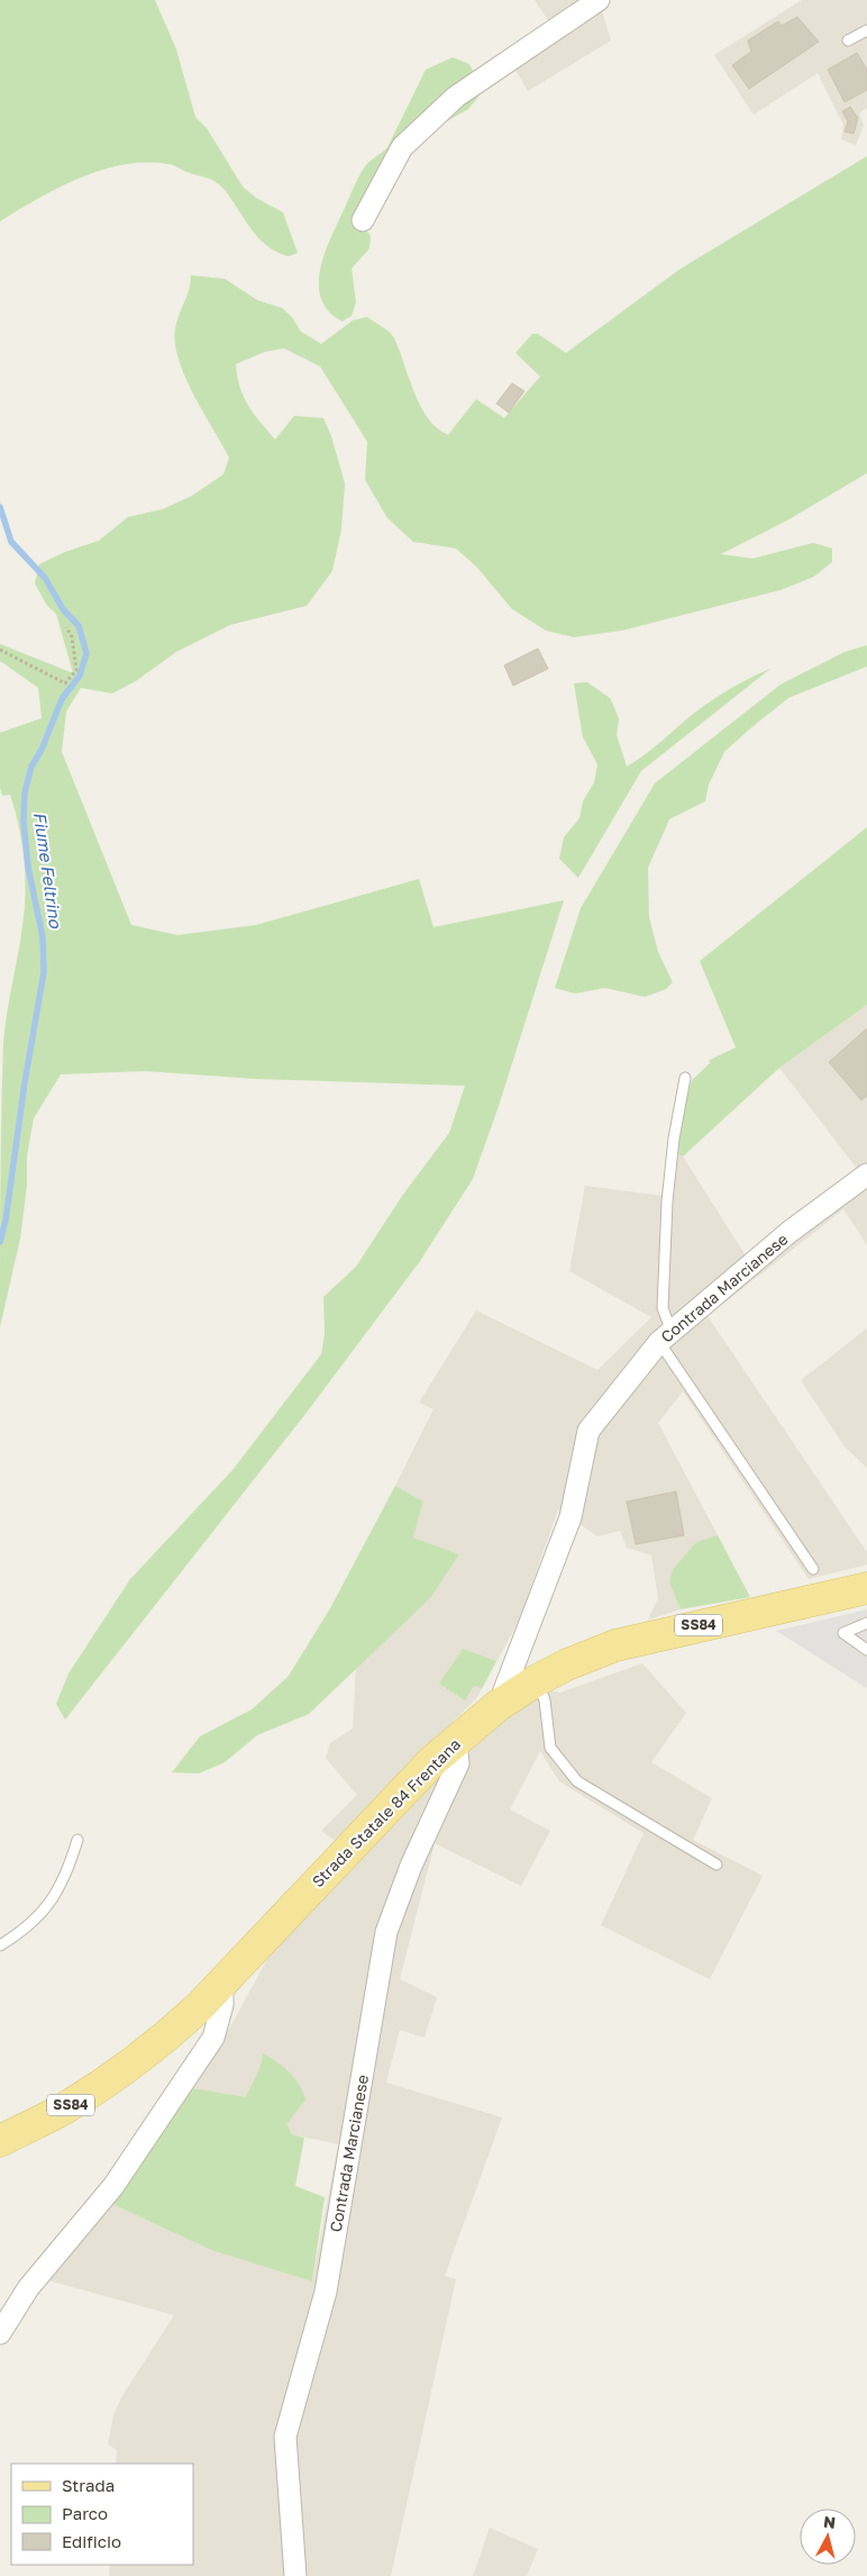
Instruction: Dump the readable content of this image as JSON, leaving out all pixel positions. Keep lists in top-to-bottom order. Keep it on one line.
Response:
{"streets":{"main road":["SS84","Strada Statale 84 Frentana"],"street":["Contrada Marcianese"]},"crossings":[["Contrada Marcianese","Strada Statale 84 Frentana"]],"water":["Fiume Feltrino"],"legend":["Strada","Parco","Edificio"],"north":"top"}
